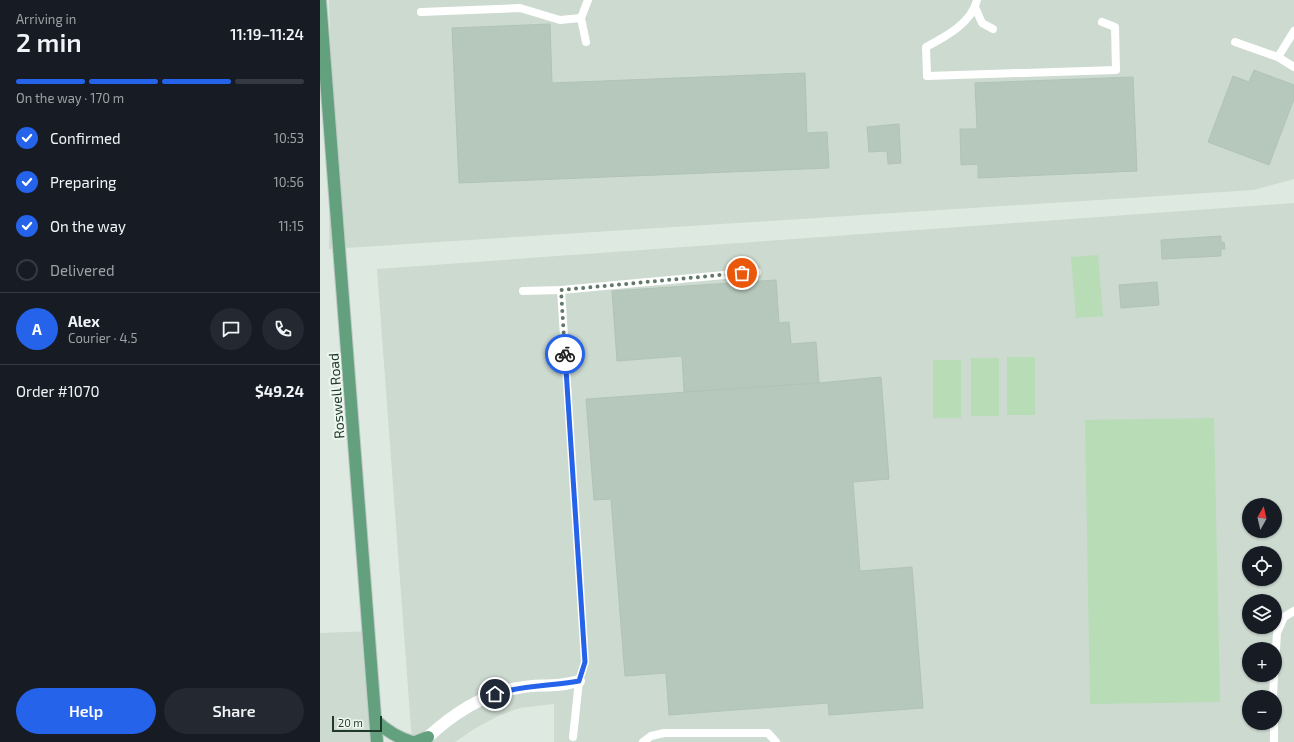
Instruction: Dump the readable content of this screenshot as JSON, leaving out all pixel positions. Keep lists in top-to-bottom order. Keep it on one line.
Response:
{"streets":{"main road":["Roswell Road"]},"scale_bar":"20 m","north":"top","page":{"heading":["2 min","Arriving in","11:19–11:24"],"panel":["Alex","Courier · 4.5","Order #1070","$49.24"],"bar":"On the way · 170 m","list":[["Confirmed","10:53"],["Preparing","10:56"],["On the way","11:15"],"Delivered"],"round":"A","map_buttons":["+","−"],"buttons":["Help","Share"],"scale":"20 m"}}
